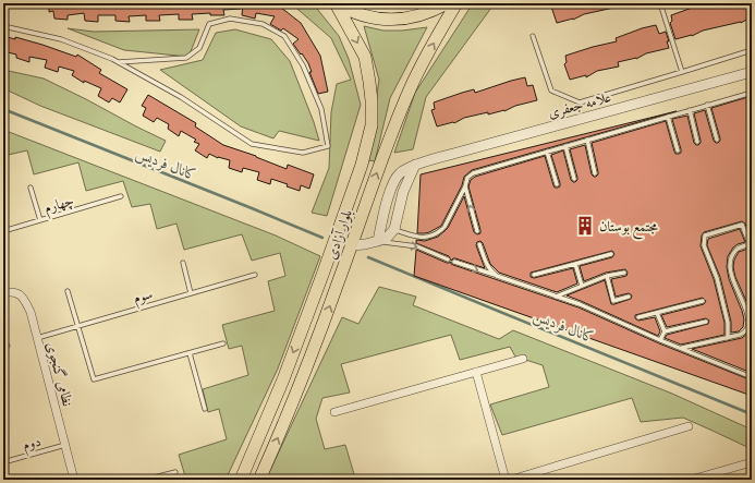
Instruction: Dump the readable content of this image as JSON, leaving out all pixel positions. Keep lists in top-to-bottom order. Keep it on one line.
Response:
{"streets":{"main road":["بلوار آزادی"],"street":["علامه جعفری","نظامی گنجوی"],"lane":["چهارم","سوم","دوم"]},"crossings":[["سوم","نظامی گنجوی"],["نظامی گنجوی","دوم"]],"water":["کانال فردیس"],"places":{"building":["مجتمع بوستان"]}}
